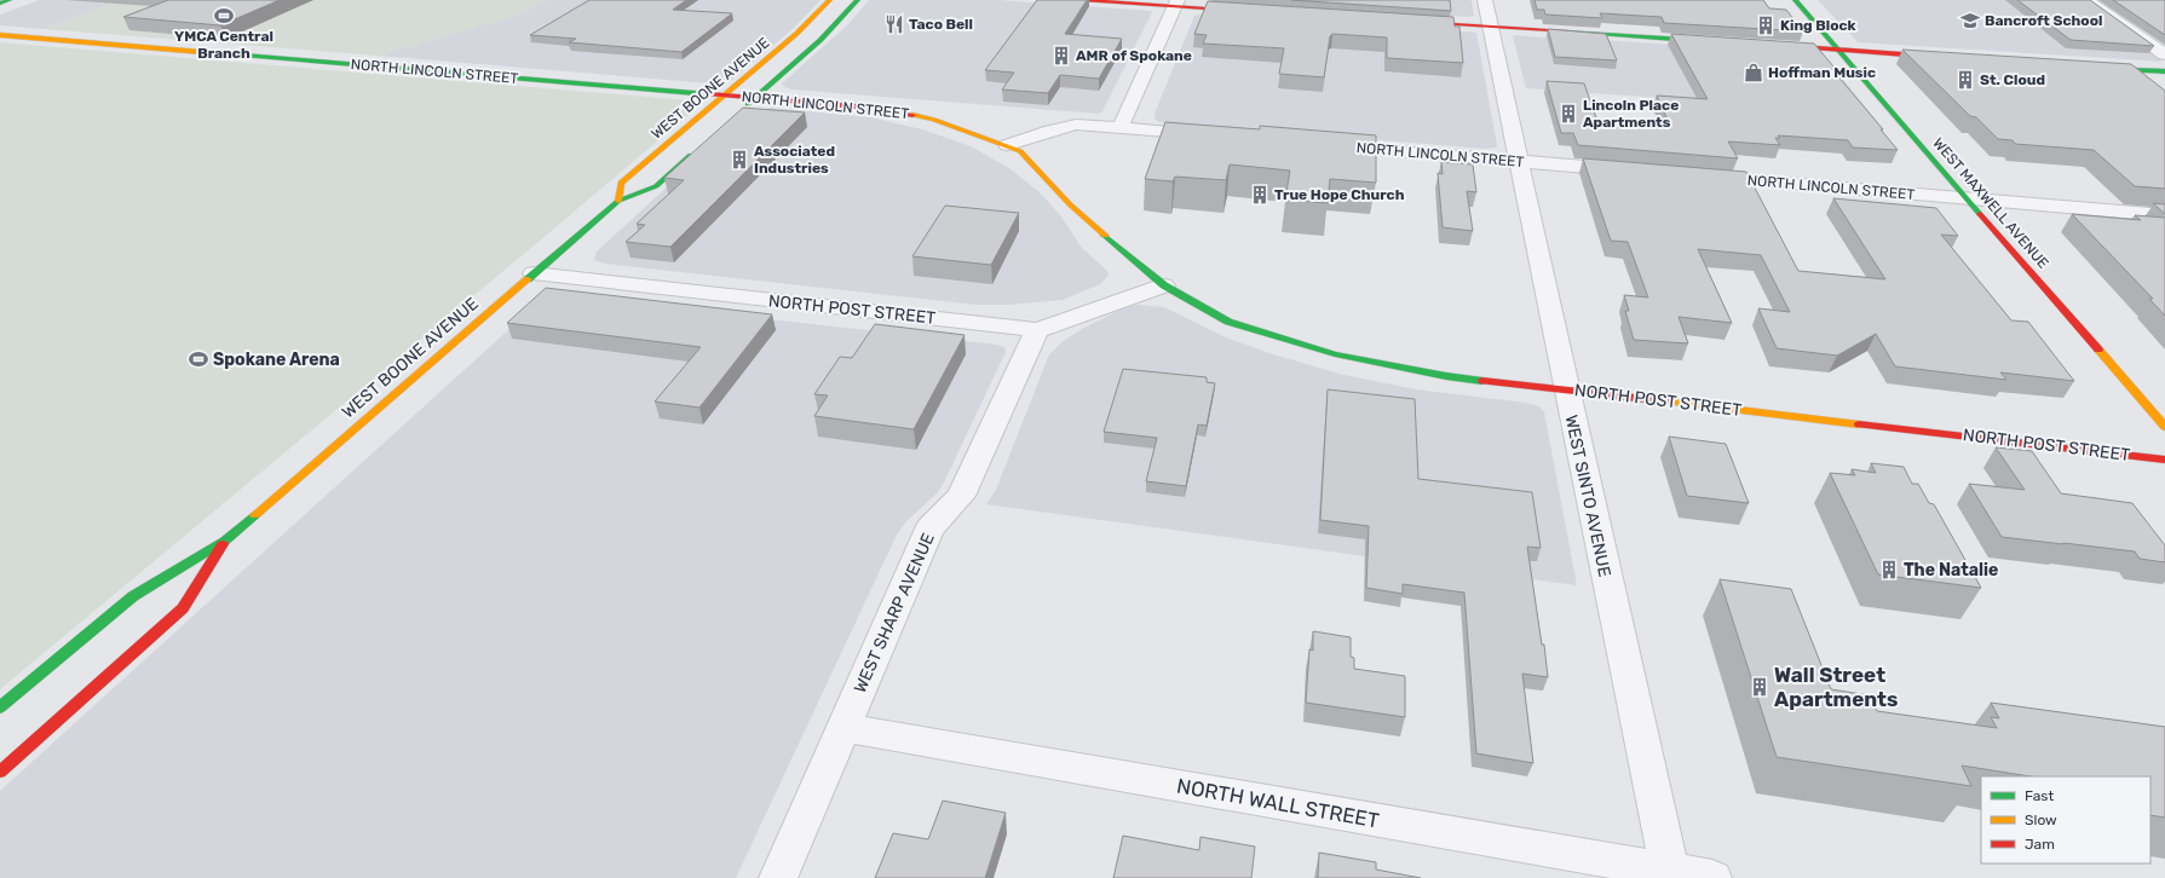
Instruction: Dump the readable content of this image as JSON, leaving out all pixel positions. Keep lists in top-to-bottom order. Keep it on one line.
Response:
{"streets":{"street":["NORTH LINCOLN STREET","WEST BOONE AVENUE","WEST MAXWELL AVENUE","NORTH POST STREET","WEST SINTO AVENUE","WEST SHARP AVENUE","NORTH WALL STREET"]},"crossings":[["NORTH LINCOLN STREET","WEST BOONE AVENUE"],["NORTH LINCOLN STREET","WEST MAXWELL AVENUE"],["NORTH LINCOLN STREET","NORTH POST STREET"],["NORTH LINCOLN STREET","WEST SINTO AVENUE"],["WEST BOONE AVENUE","NORTH POST STREET"],["NORTH POST STREET","WEST SINTO AVENUE"],["NORTH POST STREET","WEST SHARP AVENUE"],["WEST SINTO AVENUE","NORTH WALL STREET"],["WEST SHARP AVENUE","NORTH WALL STREET"]],"places":{"sports":["YMCA Central Branch","Spokane Arena"],"school or university":["Bancroft School"],"restaurant":["Taco Bell"],"building":["King Block","AMR of Spokane","St. Cloud","Lincoln Place Apartments","Associated Industries","True Hope Church","The Natalie","Wall Street Apartments"],"shop":["Hoffman Music"]},"legend":["Fast","Slow","Jam"]}
